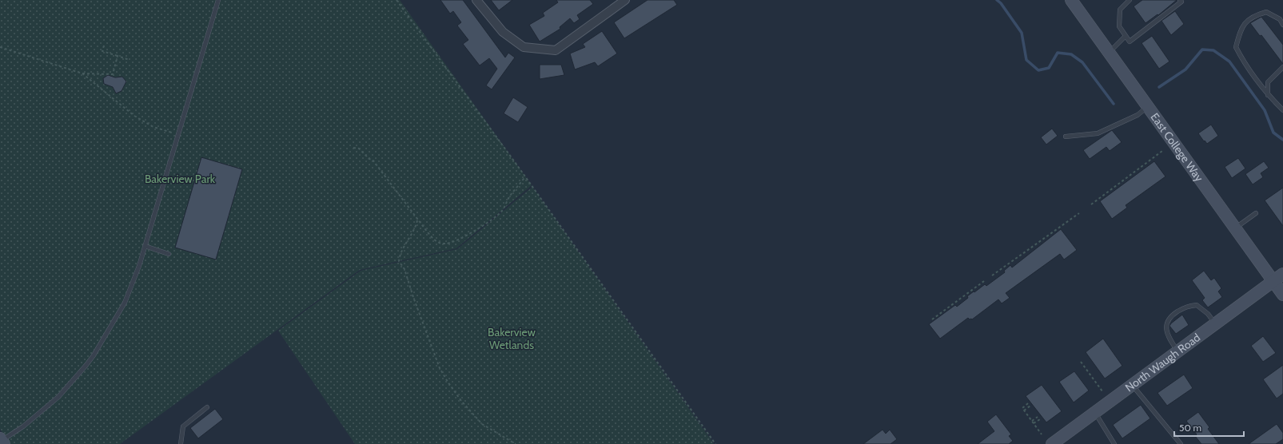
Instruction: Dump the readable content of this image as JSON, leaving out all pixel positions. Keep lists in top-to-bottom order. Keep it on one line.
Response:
{"streets":{"main road":["East College Way","North Waugh Road"]},"crossings":[["East College Way","North Waugh Road"]],"parks":["Bakerview Park","Bakerview Wetlands"],"scale_bar":"50 m"}
